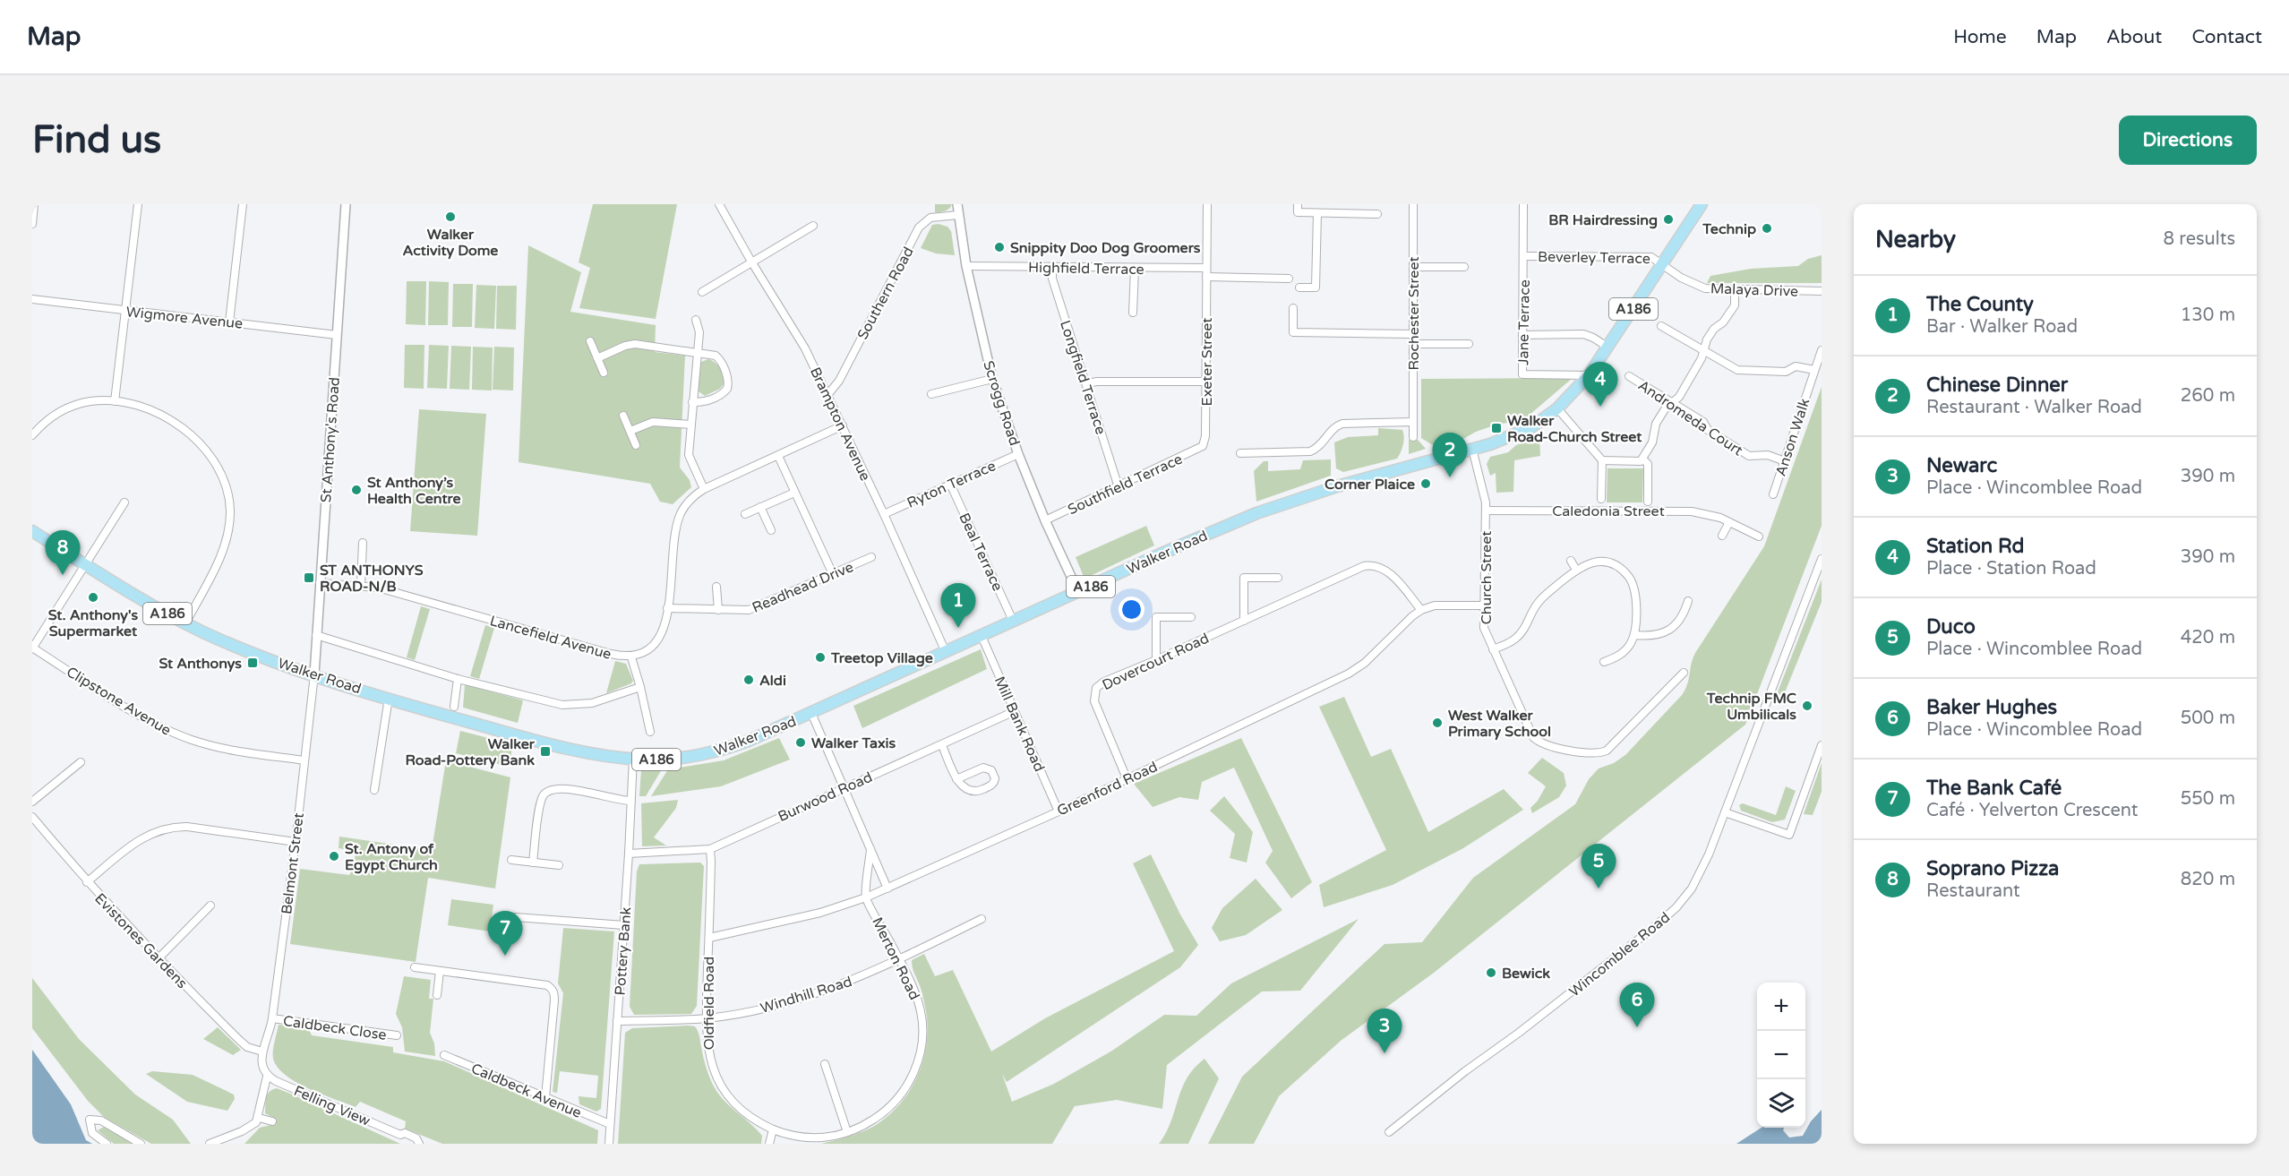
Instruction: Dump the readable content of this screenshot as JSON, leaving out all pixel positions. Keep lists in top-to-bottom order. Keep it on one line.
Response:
{"streets":{"main road":["A186","Walker Road"],"street":["Beverley Terrace","Highfield Terrace","Malaya Drive","Southern Road","Rochester Street","Wigmore Avenue","Jane Terrace","Exeter Street","Longfield Terrace","Scrogg Road","Andromeda Court","Brampton Avenue","Anson Walk","St Anthony's Road","Ryton Terrace","Southfield Terrace","Caledonia Street","Beal Terrace","Church Street","Readhead Drive","Lancefield Avenue","Dovercourt Road","Clipstone Avenue","Mill Bank Road","Greenford Road","Burwood Road","Belmont Street","Evistones Gardens","Pottery Bank","Wincomblee Road","Merton Road","Windhill Road","Oldfield Road","Caldbeck Close","Caldbeck Avenue","Felling View"]},"crossings":[["Beverley Terrace","Malaya Drive"],["Beverley Terrace","A186"],["Beverley Terrace","Jane Terrace"],["Highfield Terrace","Exeter Street"],["Highfield Terrace","Longfield Terrace"],["Highfield Terrace","Scrogg Road"],["Malaya Drive","A186"],["Southern Road","Scrogg Road"],["Southern Road","Brampton Avenue"],["A186","Jane Terrace"],["A186","Walker Road"],["A186","Church Street"],["Wigmore Avenue","St Anthony's Road"],["Exeter Street","Southfield Terrace"],["Longfield Terrace","Southfield Terrace"],["Scrogg Road","Ryton Terrace"],["Scrogg Road","Southfield Terrace"],["Scrogg Road","Walker Road"],["Andromeda Court","Anson Walk"],["Brampton Avenue","Ryton Terrace"],["Brampton Avenue","Walker Road"],["Brampton Avenue","Lancefield Avenue"],["St Anthony's Road","Walker Road"],["St Anthony's Road","Lancefield Avenue"],["St Anthony's Road","Belmont Street"],["Ryton Terrace","Beal Terrace"],["Caledonia Street","Church Street"],["Beal Terrace","Walker Road"],["Walker Road","Church Street"],["Walker Road","Mill Bank Road"],["Walker Road","Belmont Street"],["Walker Road","Pottery Bank"],["Readhead Drive","Lancefield Avenue"],["Dovercourt Road","Greenford Road"],["Clipstone Avenue","Belmont Street"],["Mill Bank Road","Greenford Road"],["Mill Bank Road","Burwood Road"],["Greenford Road","Merton Road"],["Greenford Road","Oldfield Road"],["Burwood Road","Pottery Bank"],["Burwood Road","Oldfield Road"],["Belmont Street","Evistones Gardens"],["Belmont Street","Caldbeck Close"],["Pottery Bank","Windhill Road"],["Pottery Bank","Caldbeck Avenue"],["Merton Road","Windhill Road"],["Merton Road","Oldfield Road"],["Windhill Road","Oldfield Road"]],"places":{"other":["Walker Activity Dome","BR Hairdressing","Technip","Snippity Doo Dog Groomers","Corner Plaice","St Anthony’s Health Centre","St. Anthony's Supermarket","Treetop Village","Aldi","Technip FMC Umbilicals","West Walker Primary School","Walker Taxis","St. Antony of Egypt Church","Bewick"],"transit":["Walker Road-Church Street","ST ANTHONYS ROAD-N/B","St Anthonys","Walker Road-Pottery Bank"]},"page":{"header":"Map","nav":["Home","Map","About","Contact"],"buttons":"Directions","title":"Find us","heading":["Nearby","8 results"],"list":[{"mark":"1","name":"The County","note":"Bar · Walker Road","value":"130 m"},{"mark":"2","name":"Chinese Dinner","note":"Restaurant · Walker Road","value":"260 m"},{"mark":"3","name":"Newarc","note":"Place · Wincomblee Road","value":"390 m"},{"mark":"4","name":"Station Rd","note":"Place · Station Road","value":"390 m"},{"mark":"5","name":"Duco","note":"Place · Wincomblee Road","value":"420 m"},{"mark":"6","name":"Baker Hughes","note":"Place · Wincomblee Road","value":"500 m"},{"mark":"7","name":"The Bank Café","note":"Café · Yelverton Crescent","value":"550 m"},{"mark":"8","name":"Soprano Pizza","note":"Restaurant","value":"820 m"}],"pins":["4","2","8","1","5","7","6","3"],"map_buttons":["+","−"]}}
